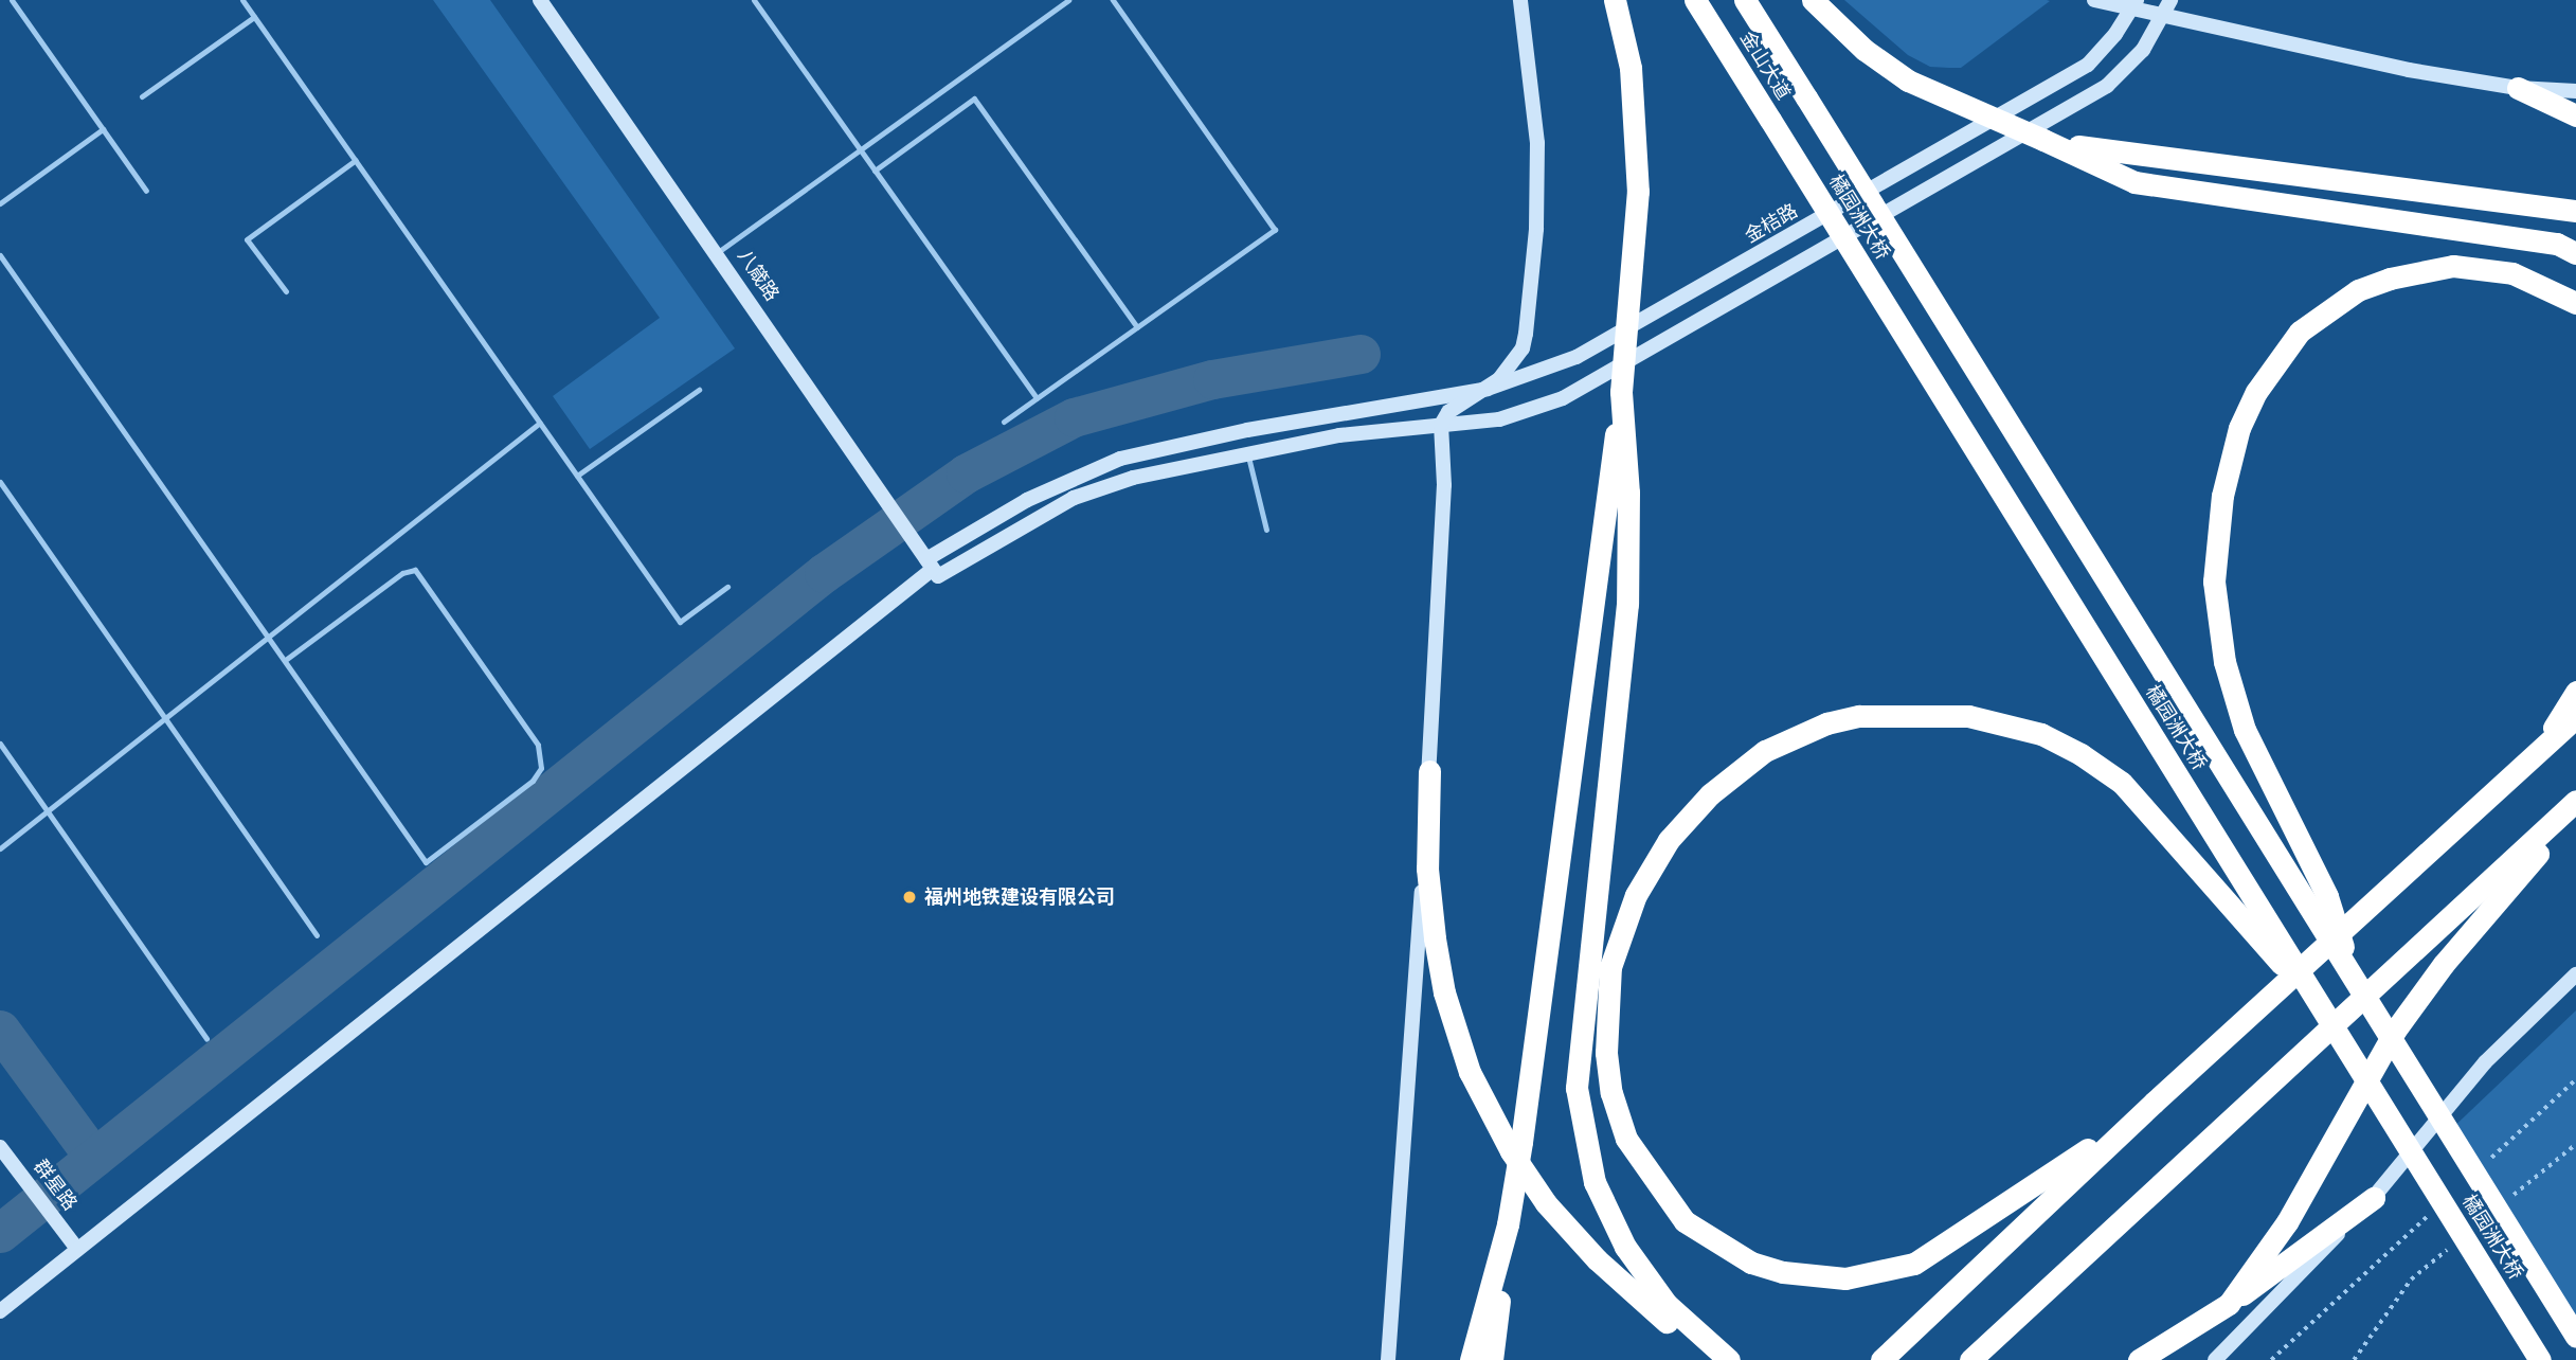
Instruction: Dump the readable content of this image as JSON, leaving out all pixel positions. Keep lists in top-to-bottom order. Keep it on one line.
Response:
{"streets":{"highway":["金山大道","橘园洲大桥"],"main road":["金桔路","八箴路","群星路"]},"crossings":[["金山大道","橘园洲大桥"],["金桔路","八箴路"]],"places":["福州地铁建设有限公司"]}
